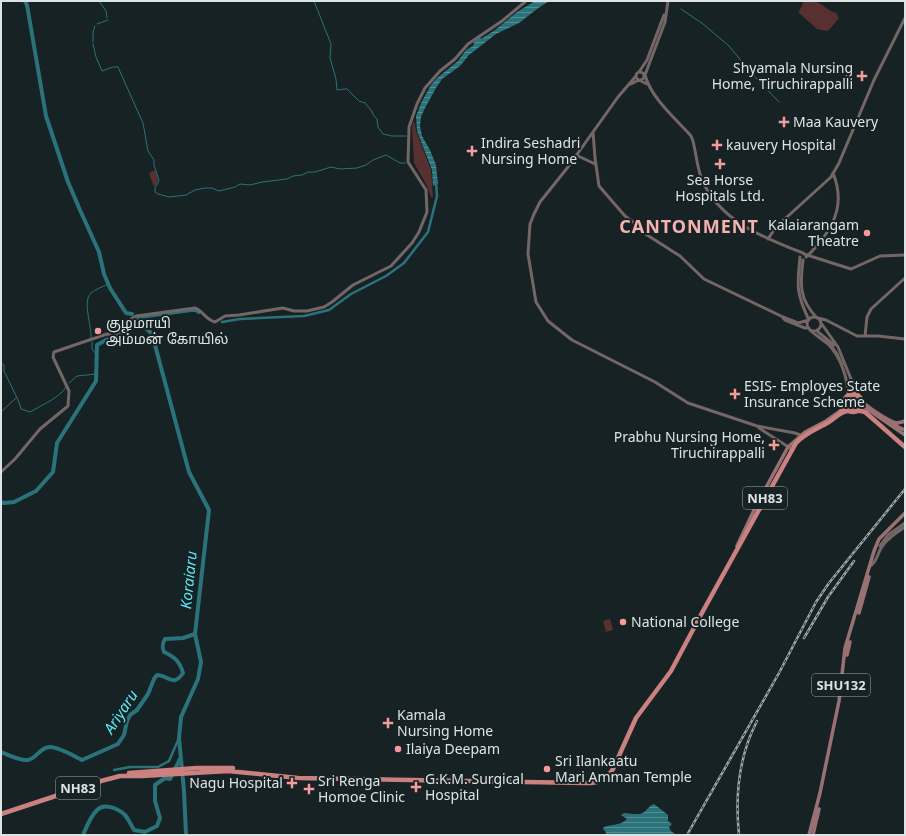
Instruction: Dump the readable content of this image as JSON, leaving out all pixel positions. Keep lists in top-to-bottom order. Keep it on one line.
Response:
{"streets":{"highway":["NH83"],"main road":["SHU132"]},"districts":["CANTONMENT"],"water":["Koraiaru","Ariyaru"],"places":{"health":["Shyamala Nursing Home, Tiruchirappalli","Maa Kauvery","kauvery Hospital","Indira Seshadri Nursing Home","Sea Horse Hospitals Ltd.","ESIS- Employes State Insurance Scheme","Prabhu Nursing Home, Tiruchirappalli","Kamala Nursing Home","Nagu Hospital","G.K.M. Surgical Hospital","Sri Renga Homoe Clinic"],"other":["Kalaiarangam Theatre","குழமாயி அம்மன் கோயில்","National College","Ilaiya Deepam","Sri Ilankaatu Mari Amman Temple"]}}
